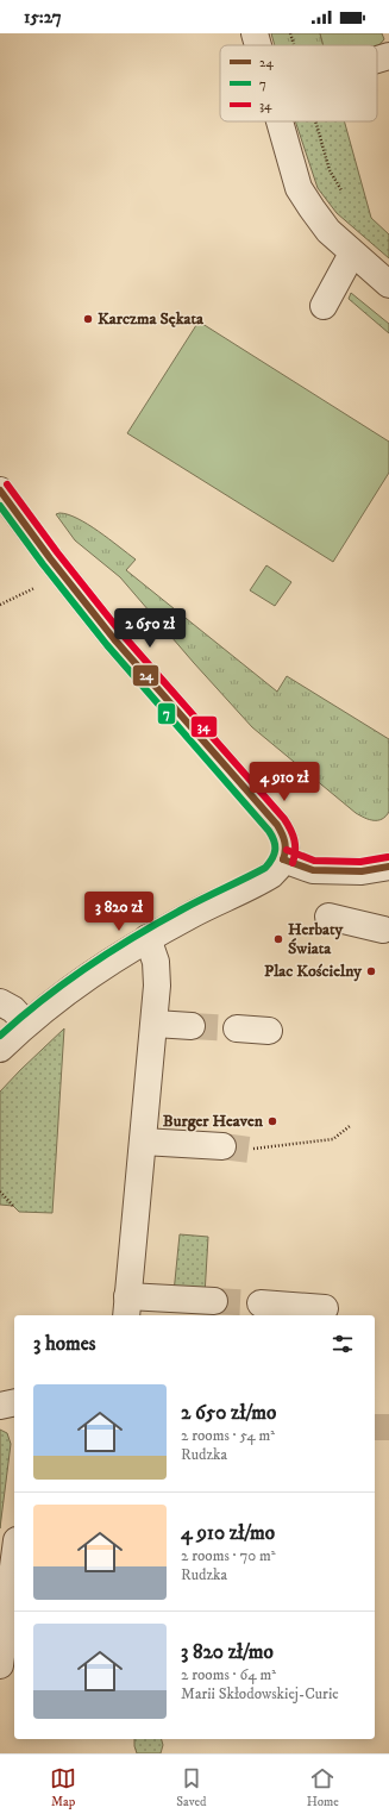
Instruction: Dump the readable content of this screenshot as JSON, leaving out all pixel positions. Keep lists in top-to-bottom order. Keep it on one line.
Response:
{"places":["Karczma Sękata","Herbaty Świata","Plac Kościelny","Burger Heaven"],"lines":["transit line 34","transit line 24","transit line 7"],"legend":["24","7","34"],"page":{"status":"15:27","price":["2 650 zł","4 910 zł","3 820 zł"],"heading":"3 homes","list":[{"name":"2 650 zł/mo","note":"2 rooms · 54 m² · Rudzka"},{"name":"4 910 zł/mo","note":"2 rooms · 70 m² · Rudzka"},{"name":"3 820 zł/mo","note":"2 rooms · 64 m² · Marii Skłodowskiej-Curie"}],"tabs":["Map","Saved","Home"]}}
